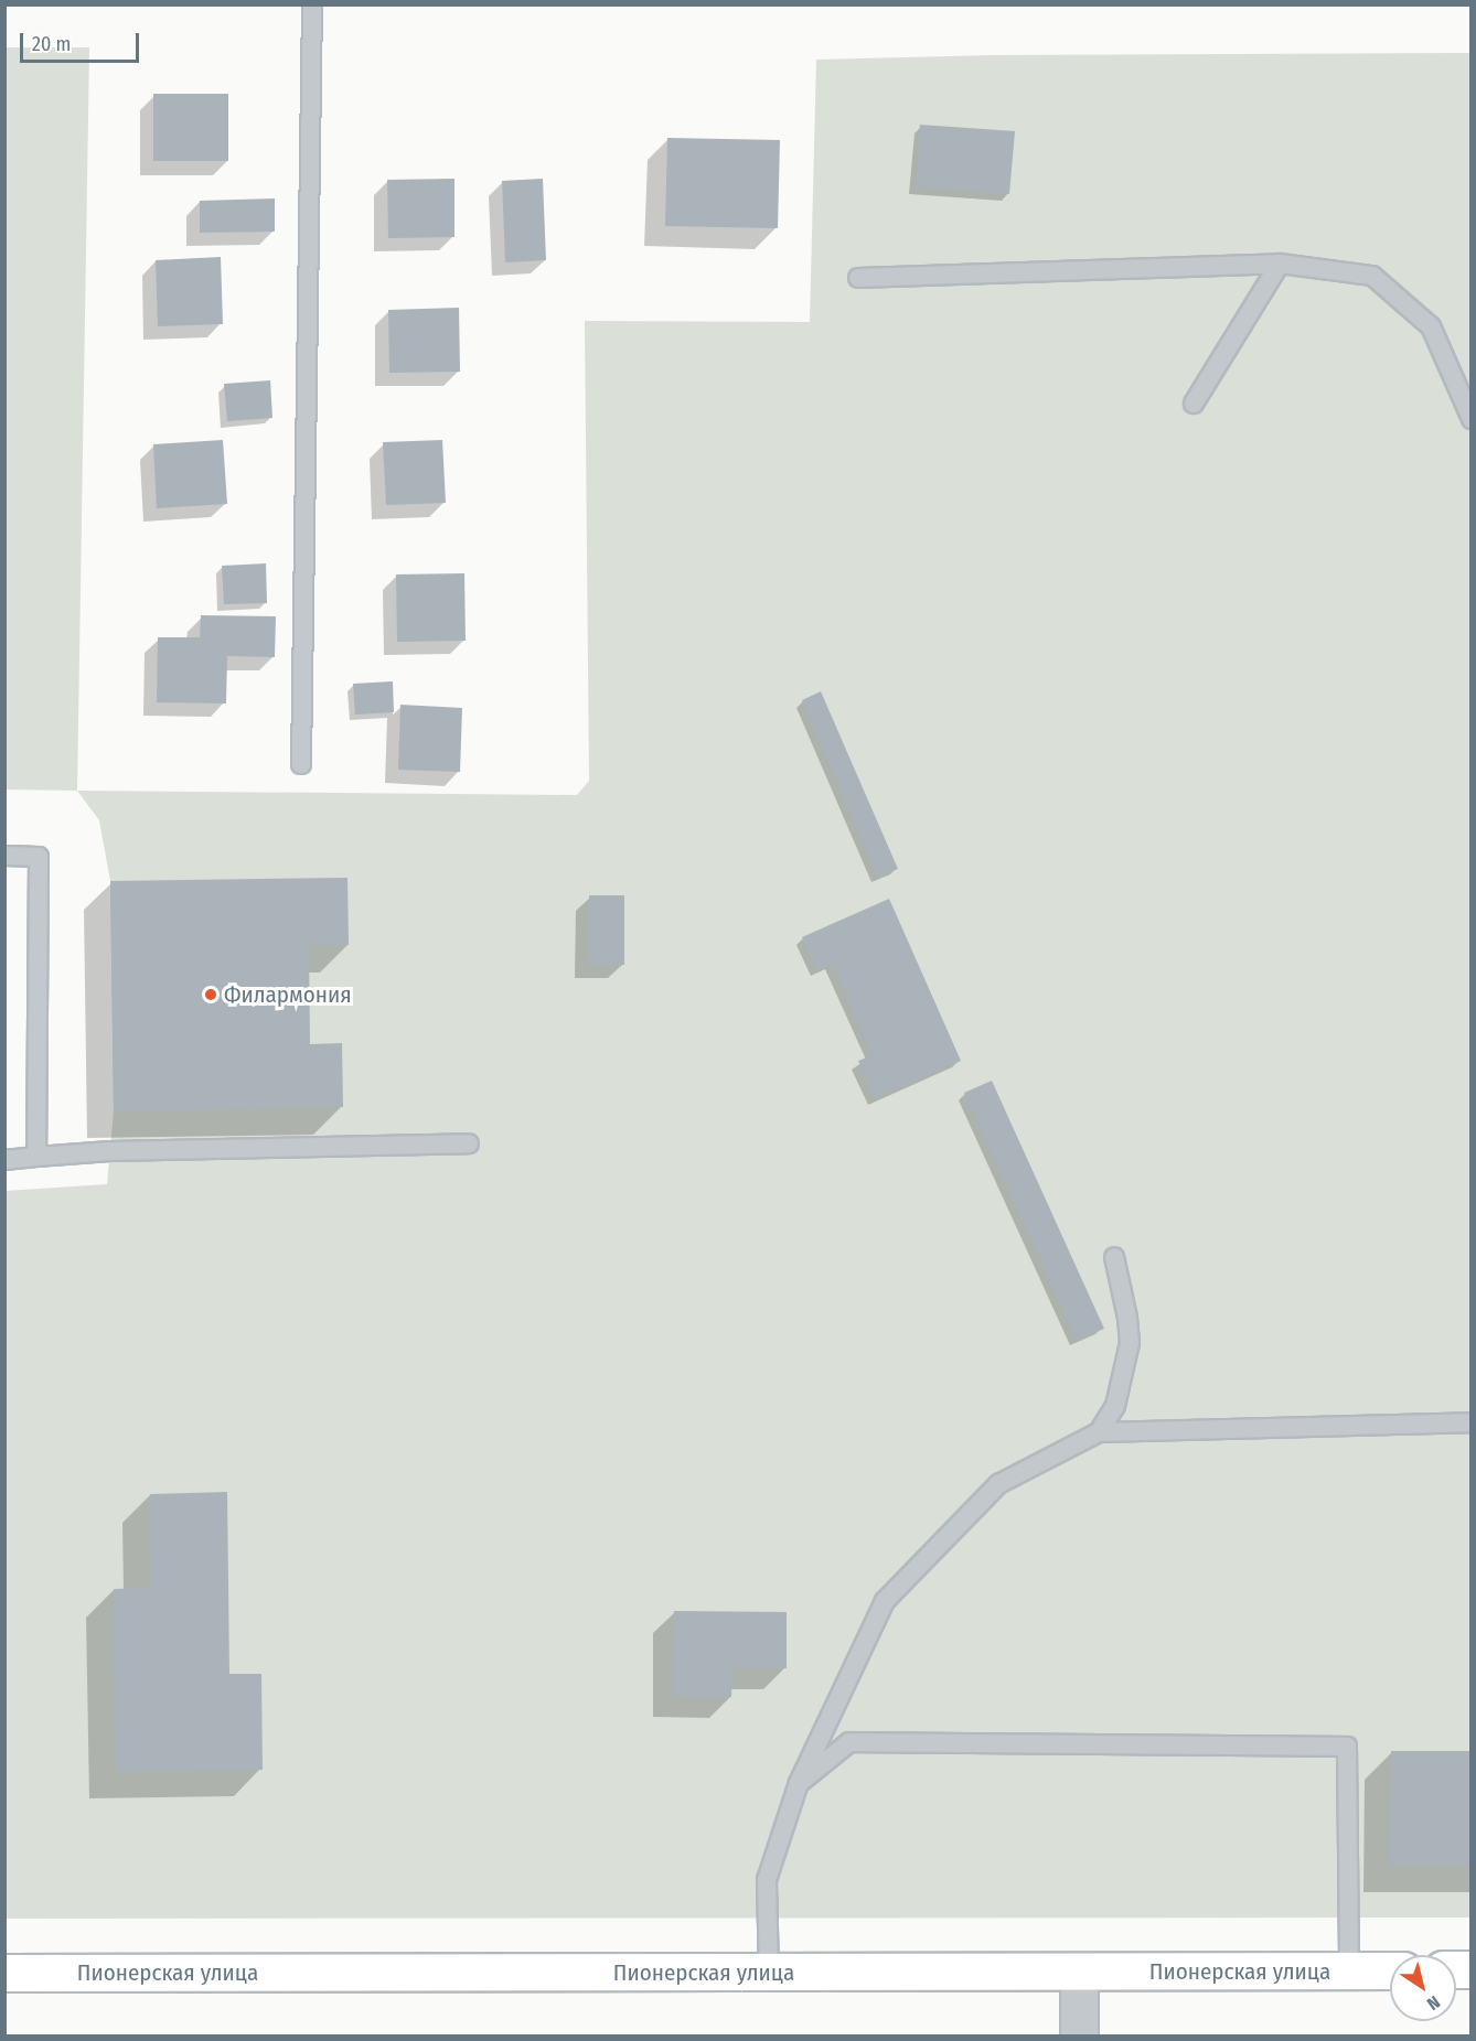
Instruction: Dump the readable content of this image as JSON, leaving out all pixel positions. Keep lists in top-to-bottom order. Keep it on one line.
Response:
{"streets":{"street":["Пионерская улица"]},"places":["Филармония"],"scale_bar":"20 m","north":"bottom right"}
